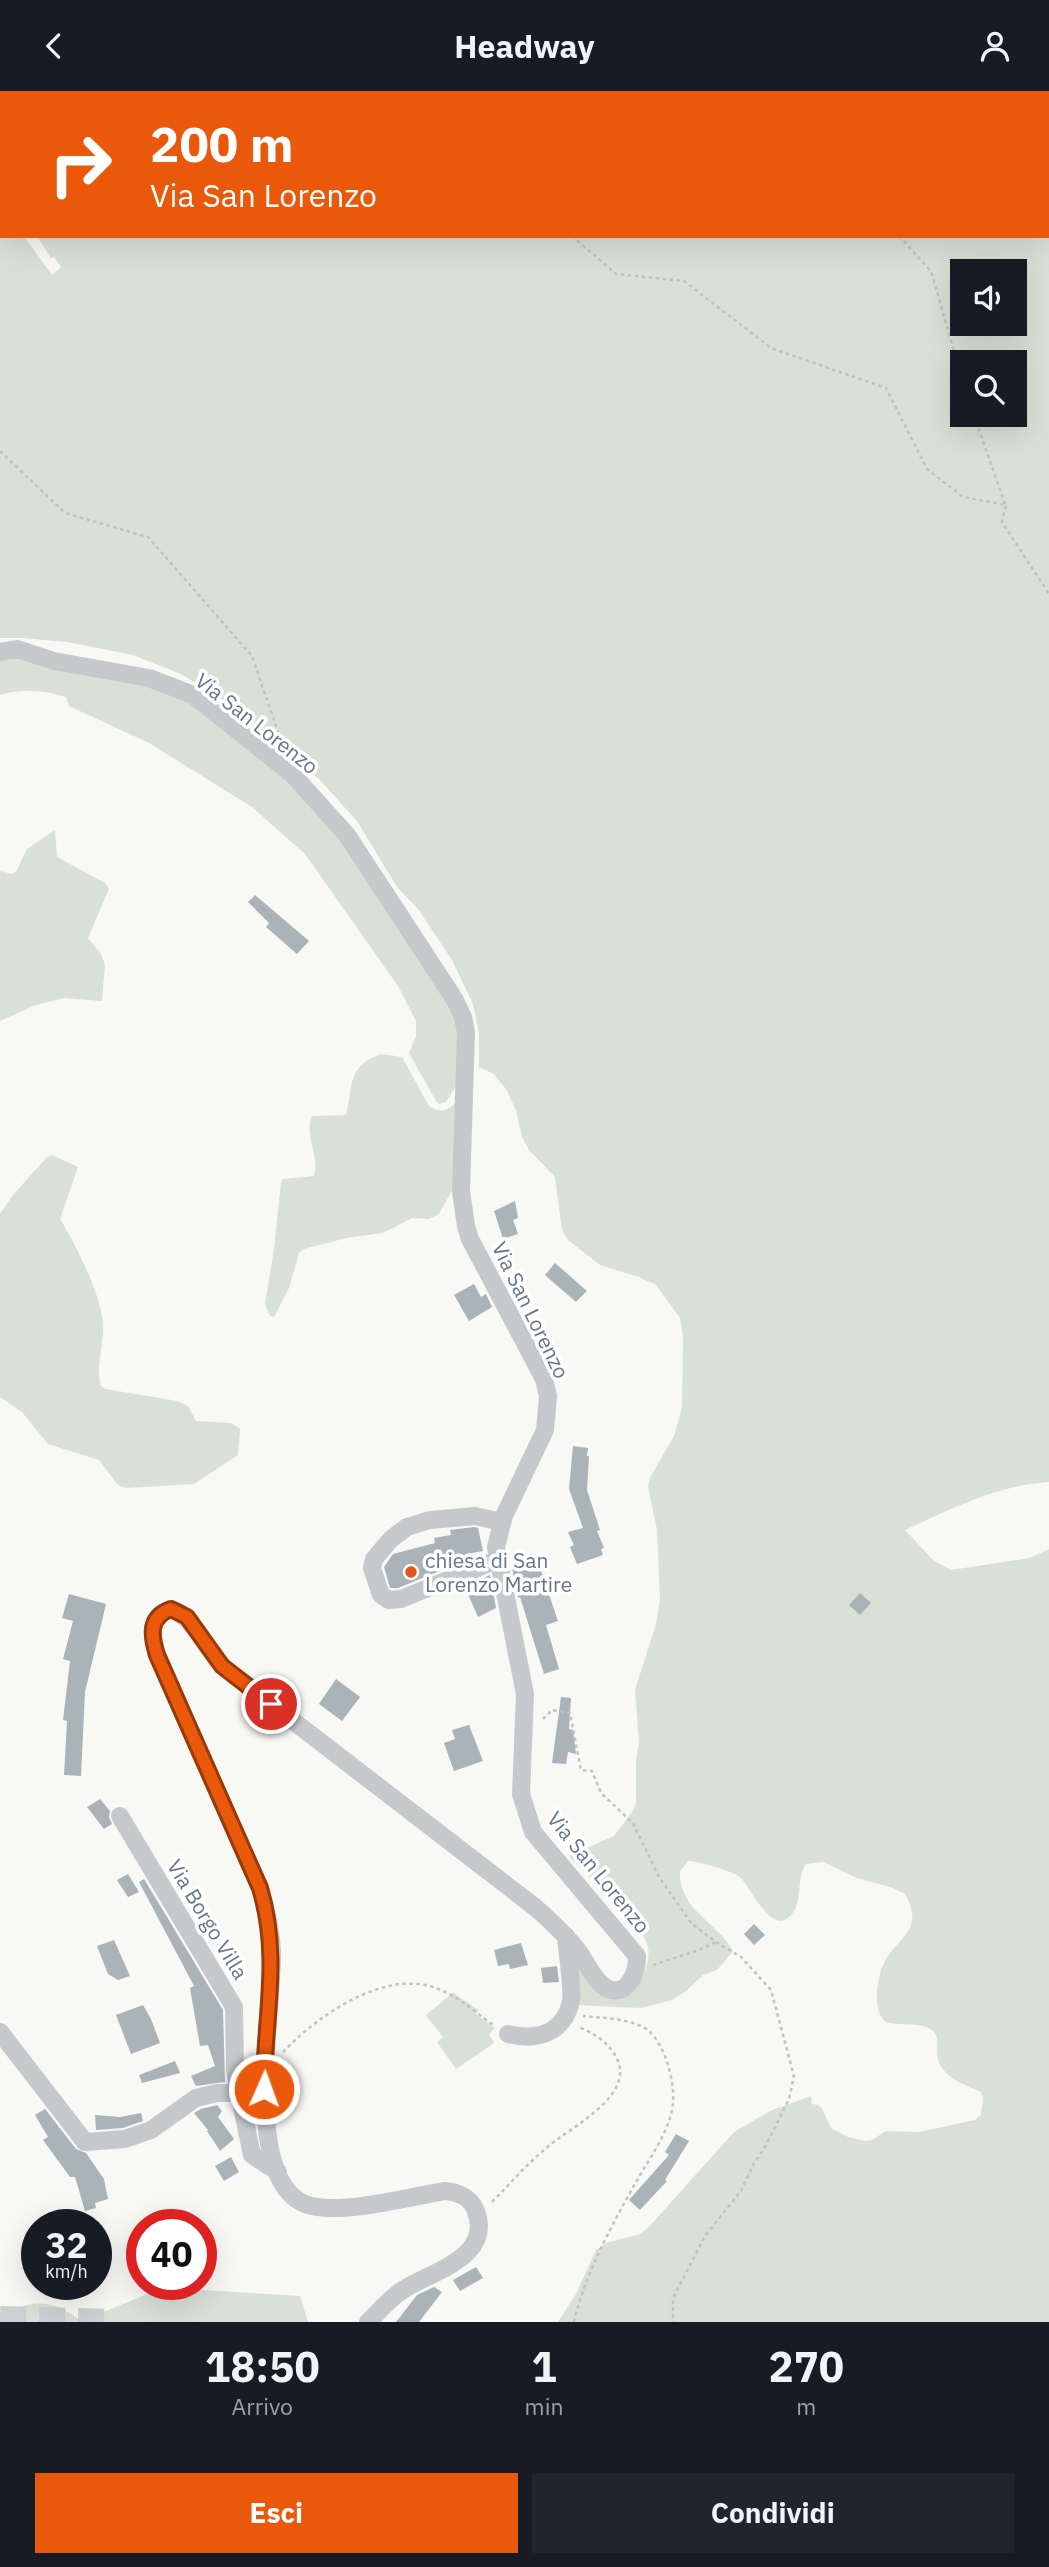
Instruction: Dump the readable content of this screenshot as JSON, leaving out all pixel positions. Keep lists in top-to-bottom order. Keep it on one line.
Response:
{"streets":{"street":["Via San Lorenzo","Via Borgo Villa"]},"places":["chiesa di San Lorenzo Martire"],"page":{"header":"Headway","turn":["200 m","Via San Lorenzo"],"speed":"32 km/h","limit":"40","eta":["18:50","Arrivo","1","min","270","m"],"buttons":["Esci","Condividi"]}}
